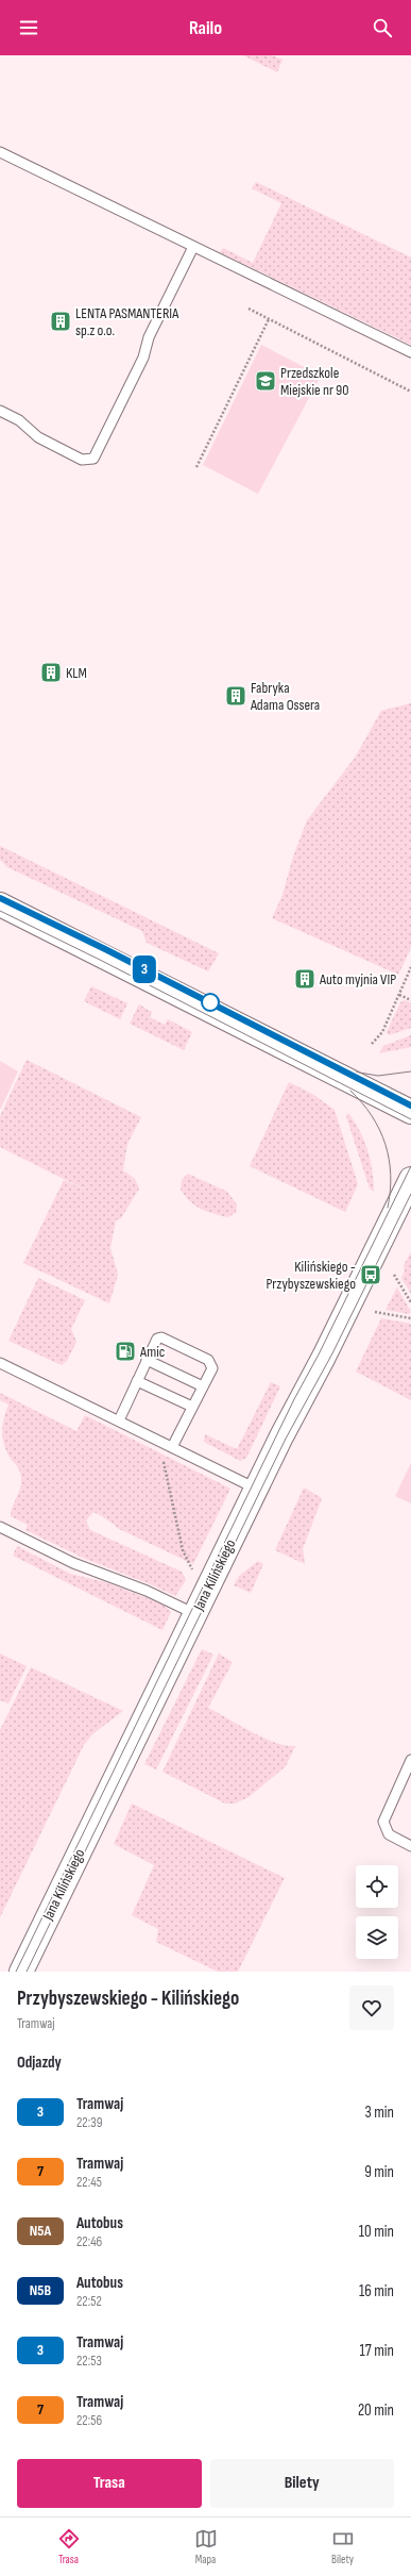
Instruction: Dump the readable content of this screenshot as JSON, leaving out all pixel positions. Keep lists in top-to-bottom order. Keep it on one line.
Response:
{"streets":{"street":["Jana Kilińskiego"]},"places":{"building":["LENTA PASMANTERIA sp.z o.o.","KLM","Fabryka Adama Ossera","Auto myjnia VIP"],"school or university":["Przedszkole Miejskie nr 90"],"bus stop":["Kilińskiego - Przybyszewskiego"],"fuel station":["Amic"]},"lines":["tram line 3"],"page":{"header":"Railo","on_map":"3","heading":[["Przybyszewskiego - Kilińskiego","Tramwaj"],"Odjazdy"],"list":[{"mark":"3","name":"Tramwaj","note":"22:39","value":"3 min"},{"mark":"7","name":"Tramwaj","note":"22:45","value":"9 min"},{"mark":"N5A","name":"Autobus","note":"22:46","value":"10 min"},{"mark":"N5B","name":"Autobus","note":"22:52","value":"16 min"},{"mark":"3","name":"Tramwaj","note":"22:53","value":"17 min"},{"mark":"7","name":"Tramwaj","note":"22:56","value":"20 min"}],"buttons":["Trasa","Bilety"],"tabs":["Trasa","Mapa","Bilety"]}}
